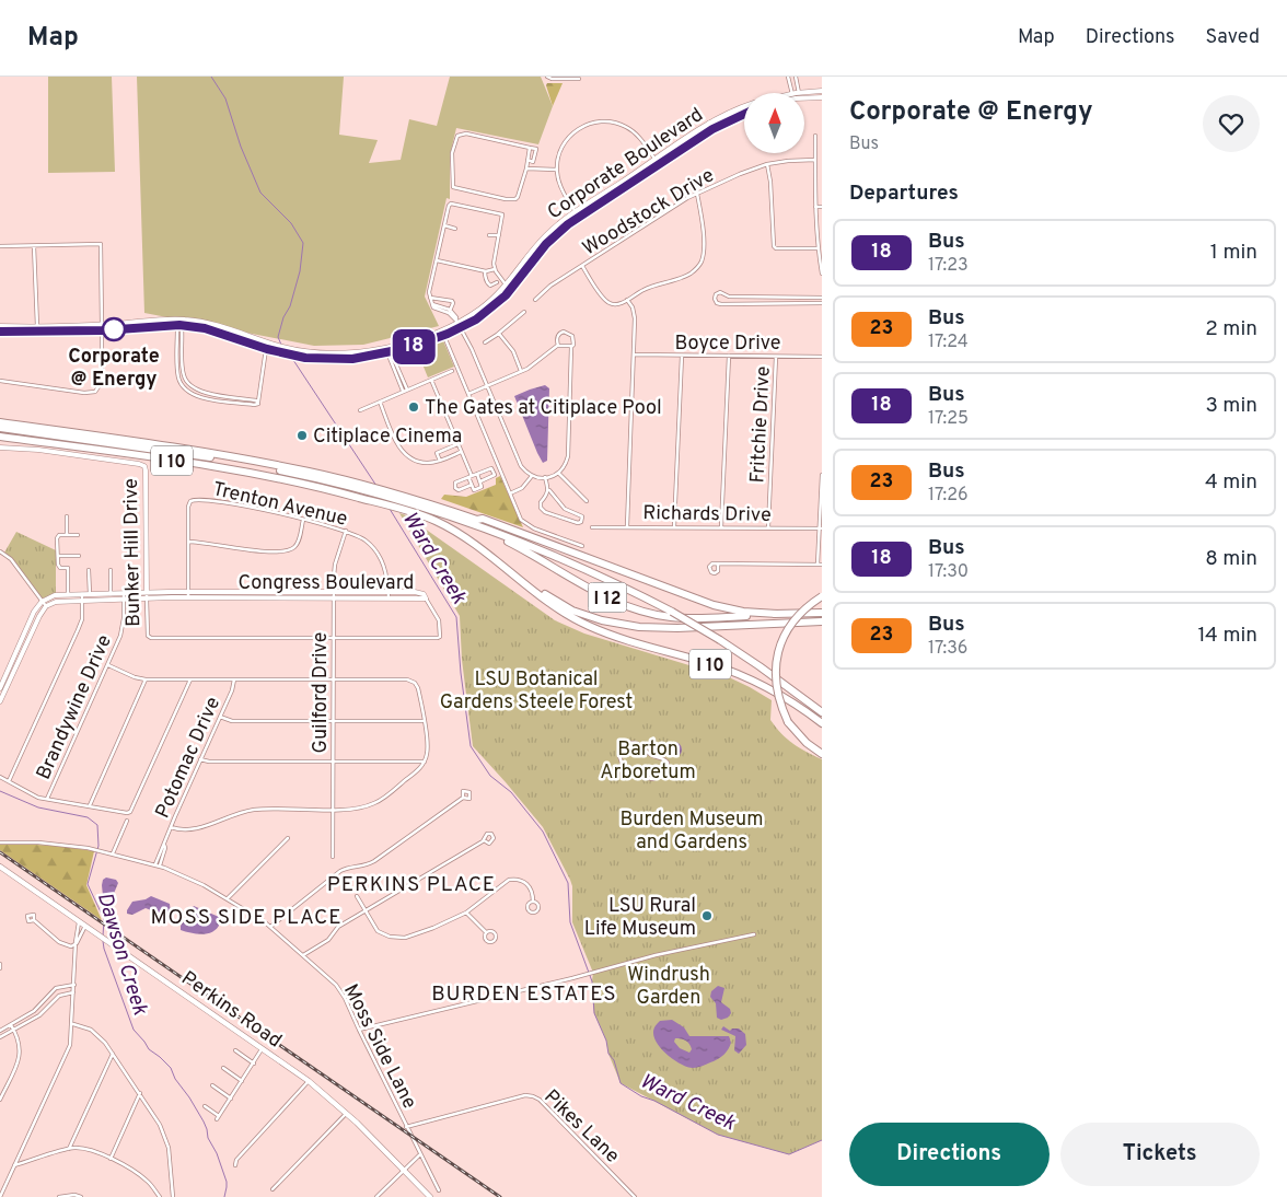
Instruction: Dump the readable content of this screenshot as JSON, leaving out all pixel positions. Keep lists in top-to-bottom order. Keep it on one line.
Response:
{"streets":{"highway":["I 10","I 12"],"main road":["Perkins Road"],"street":["Corporate Boulevard","Woodstock Drive","Boyce Drive","Fritchie Drive","Trenton Avenue","Richards Drive","Bunker Hill Drive","Congress Boulevard","Guilford Drive","Brandywine Drive","Potomac Drive","Moss Side Lane","Pikes Lane"]},"crossings":[["Boyce Drive","Fritchie Drive"],["Fritchie Drive","Richards Drive"],["I 10","I 12"],["Trenton Avenue","Congress Boulevard"],["Trenton Avenue","Guilford Drive"],["Bunker Hill Drive","Congress Boulevard"],["Bunker Hill Drive","Guilford Drive"],["Congress Boulevard","Guilford Drive"],["Congress Boulevard","Brandywine Drive"],["Potomac Drive","Moss Side Lane"],["Moss Side Lane","Pikes Lane"]],"districts":["PERKINS PLACE","MOSS SIDE PLACE","BURDEN ESTATES"],"water":["Ward Creek","Dawson Creek"],"parks":["LSU Botanical Gardens Steele Forest","Barton Arboretum","Burden Museum and Gardens","Windrush Garden"],"places":["Corporate @ Energy","The Gates at Citiplace Pool","Citiplace Cinema","LSU Rural Life Museum"],"lines":["bus line 18"],"north":"top","page":{"header":"Map","nav":["Map","Directions","Saved"],"on_map":"18","heading":[["Corporate @ Energy","Bus"],"Departures"],"list":[{"mark":"18","name":"Bus","note":"17:23","value":"1 min"},{"mark":"23","name":"Bus","note":"17:24","value":"2 min"},{"mark":"18","name":"Bus","note":"17:25","value":"3 min"},{"mark":"23","name":"Bus","note":"17:26","value":"4 min"},{"mark":"18","name":"Bus","note":"17:30","value":"8 min"},{"mark":"23","name":"Bus","note":"17:36","value":"14 min"}],"buttons":["Directions","Tickets"]}}
